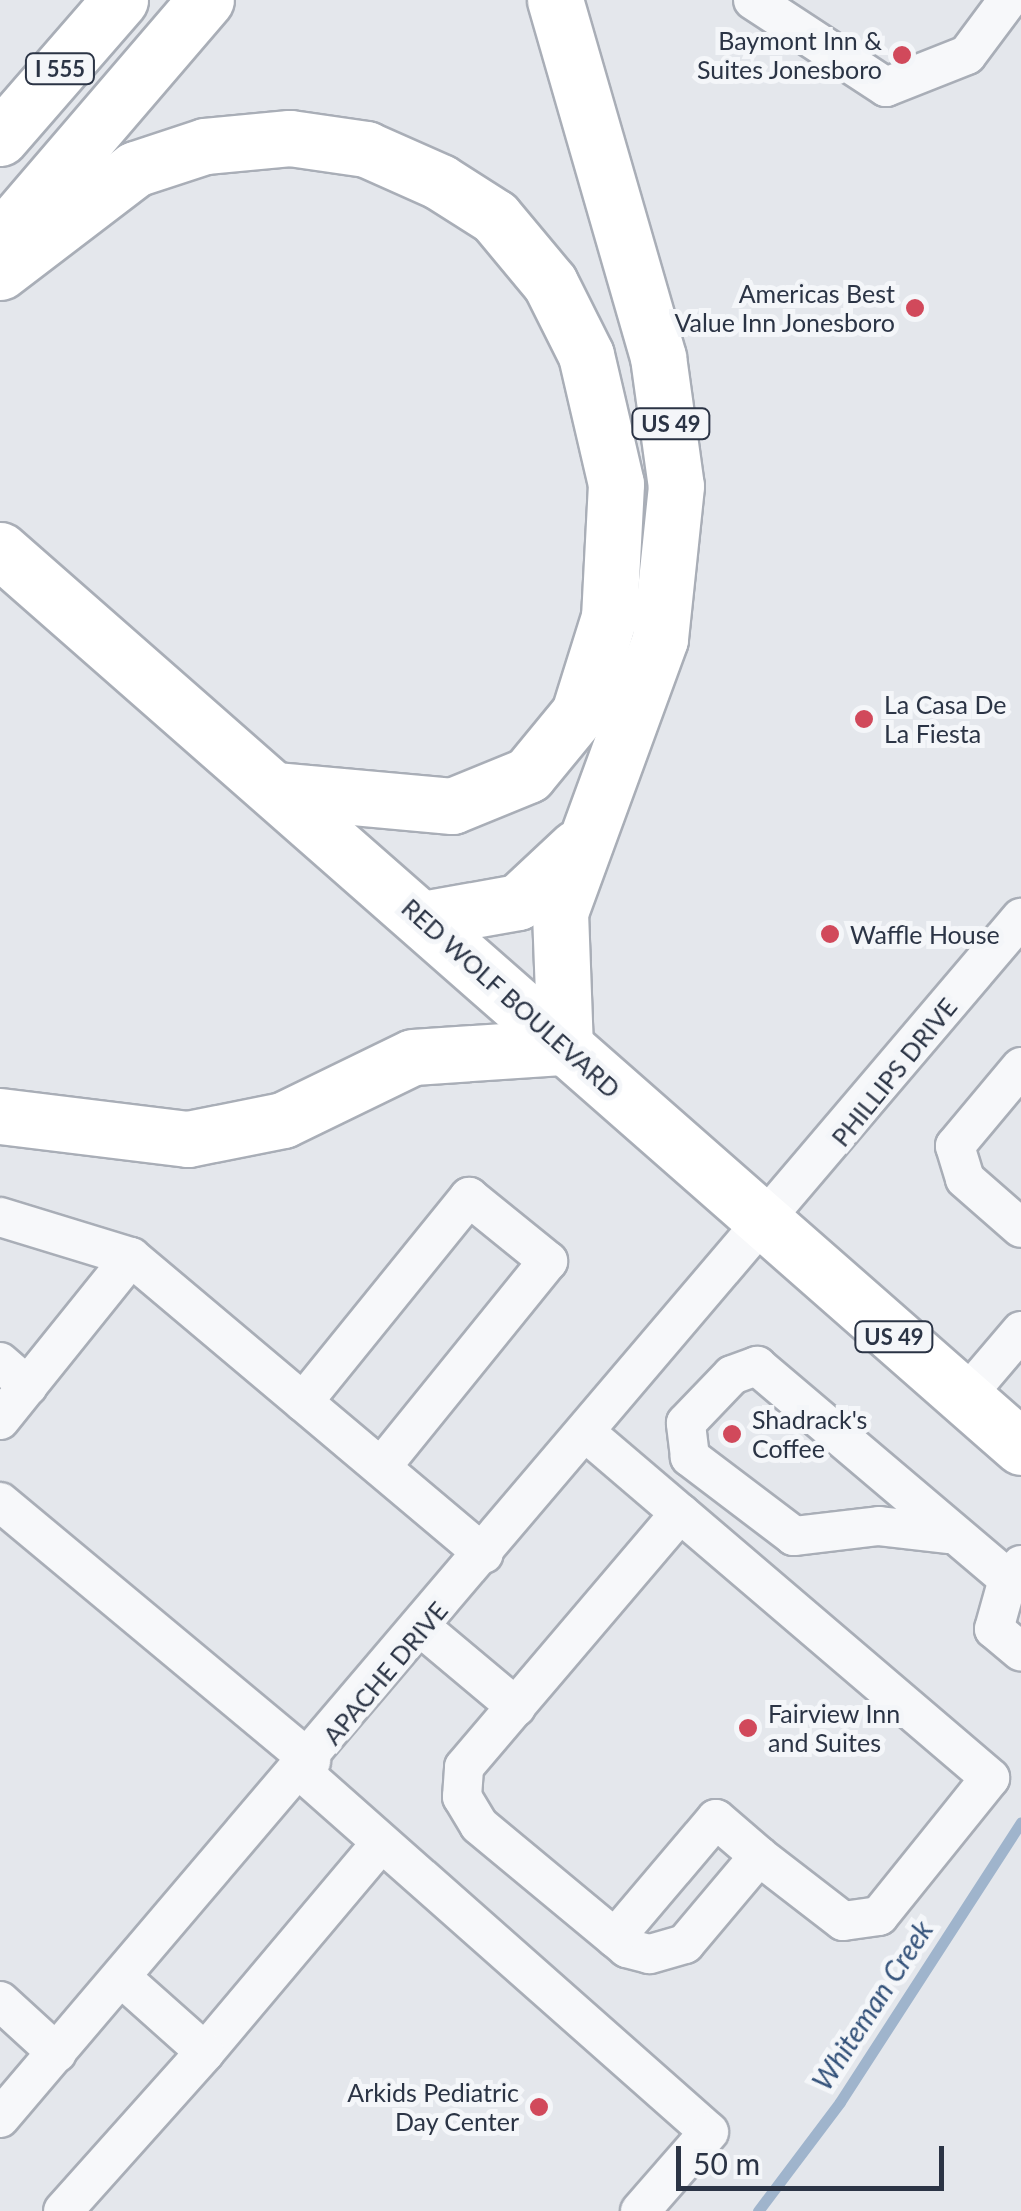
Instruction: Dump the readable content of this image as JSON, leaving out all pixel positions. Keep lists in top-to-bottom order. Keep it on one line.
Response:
{"streets":{"highway":["I 555","US 49","RED WOLF BOULEVARD"],"street":["PHILLIPS DRIVE","APACHE DRIVE"]},"crossings":[["US 49","RED WOLF BOULEVARD"],["RED WOLF BOULEVARD","PHILLIPS DRIVE"],["RED WOLF BOULEVARD","APACHE DRIVE"],["PHILLIPS DRIVE","APACHE DRIVE"]],"water":["Whiteman Creek"],"places":["Baymont Inn & Suites Jonesboro","Americas Best Value Inn Jonesboro","La Casa De La Fiesta","Waffle House","Shadrack's Coffee","Fairview Inn and Suites","Arkids Pediatric Day Center"],"scale_bar":"50 m"}
